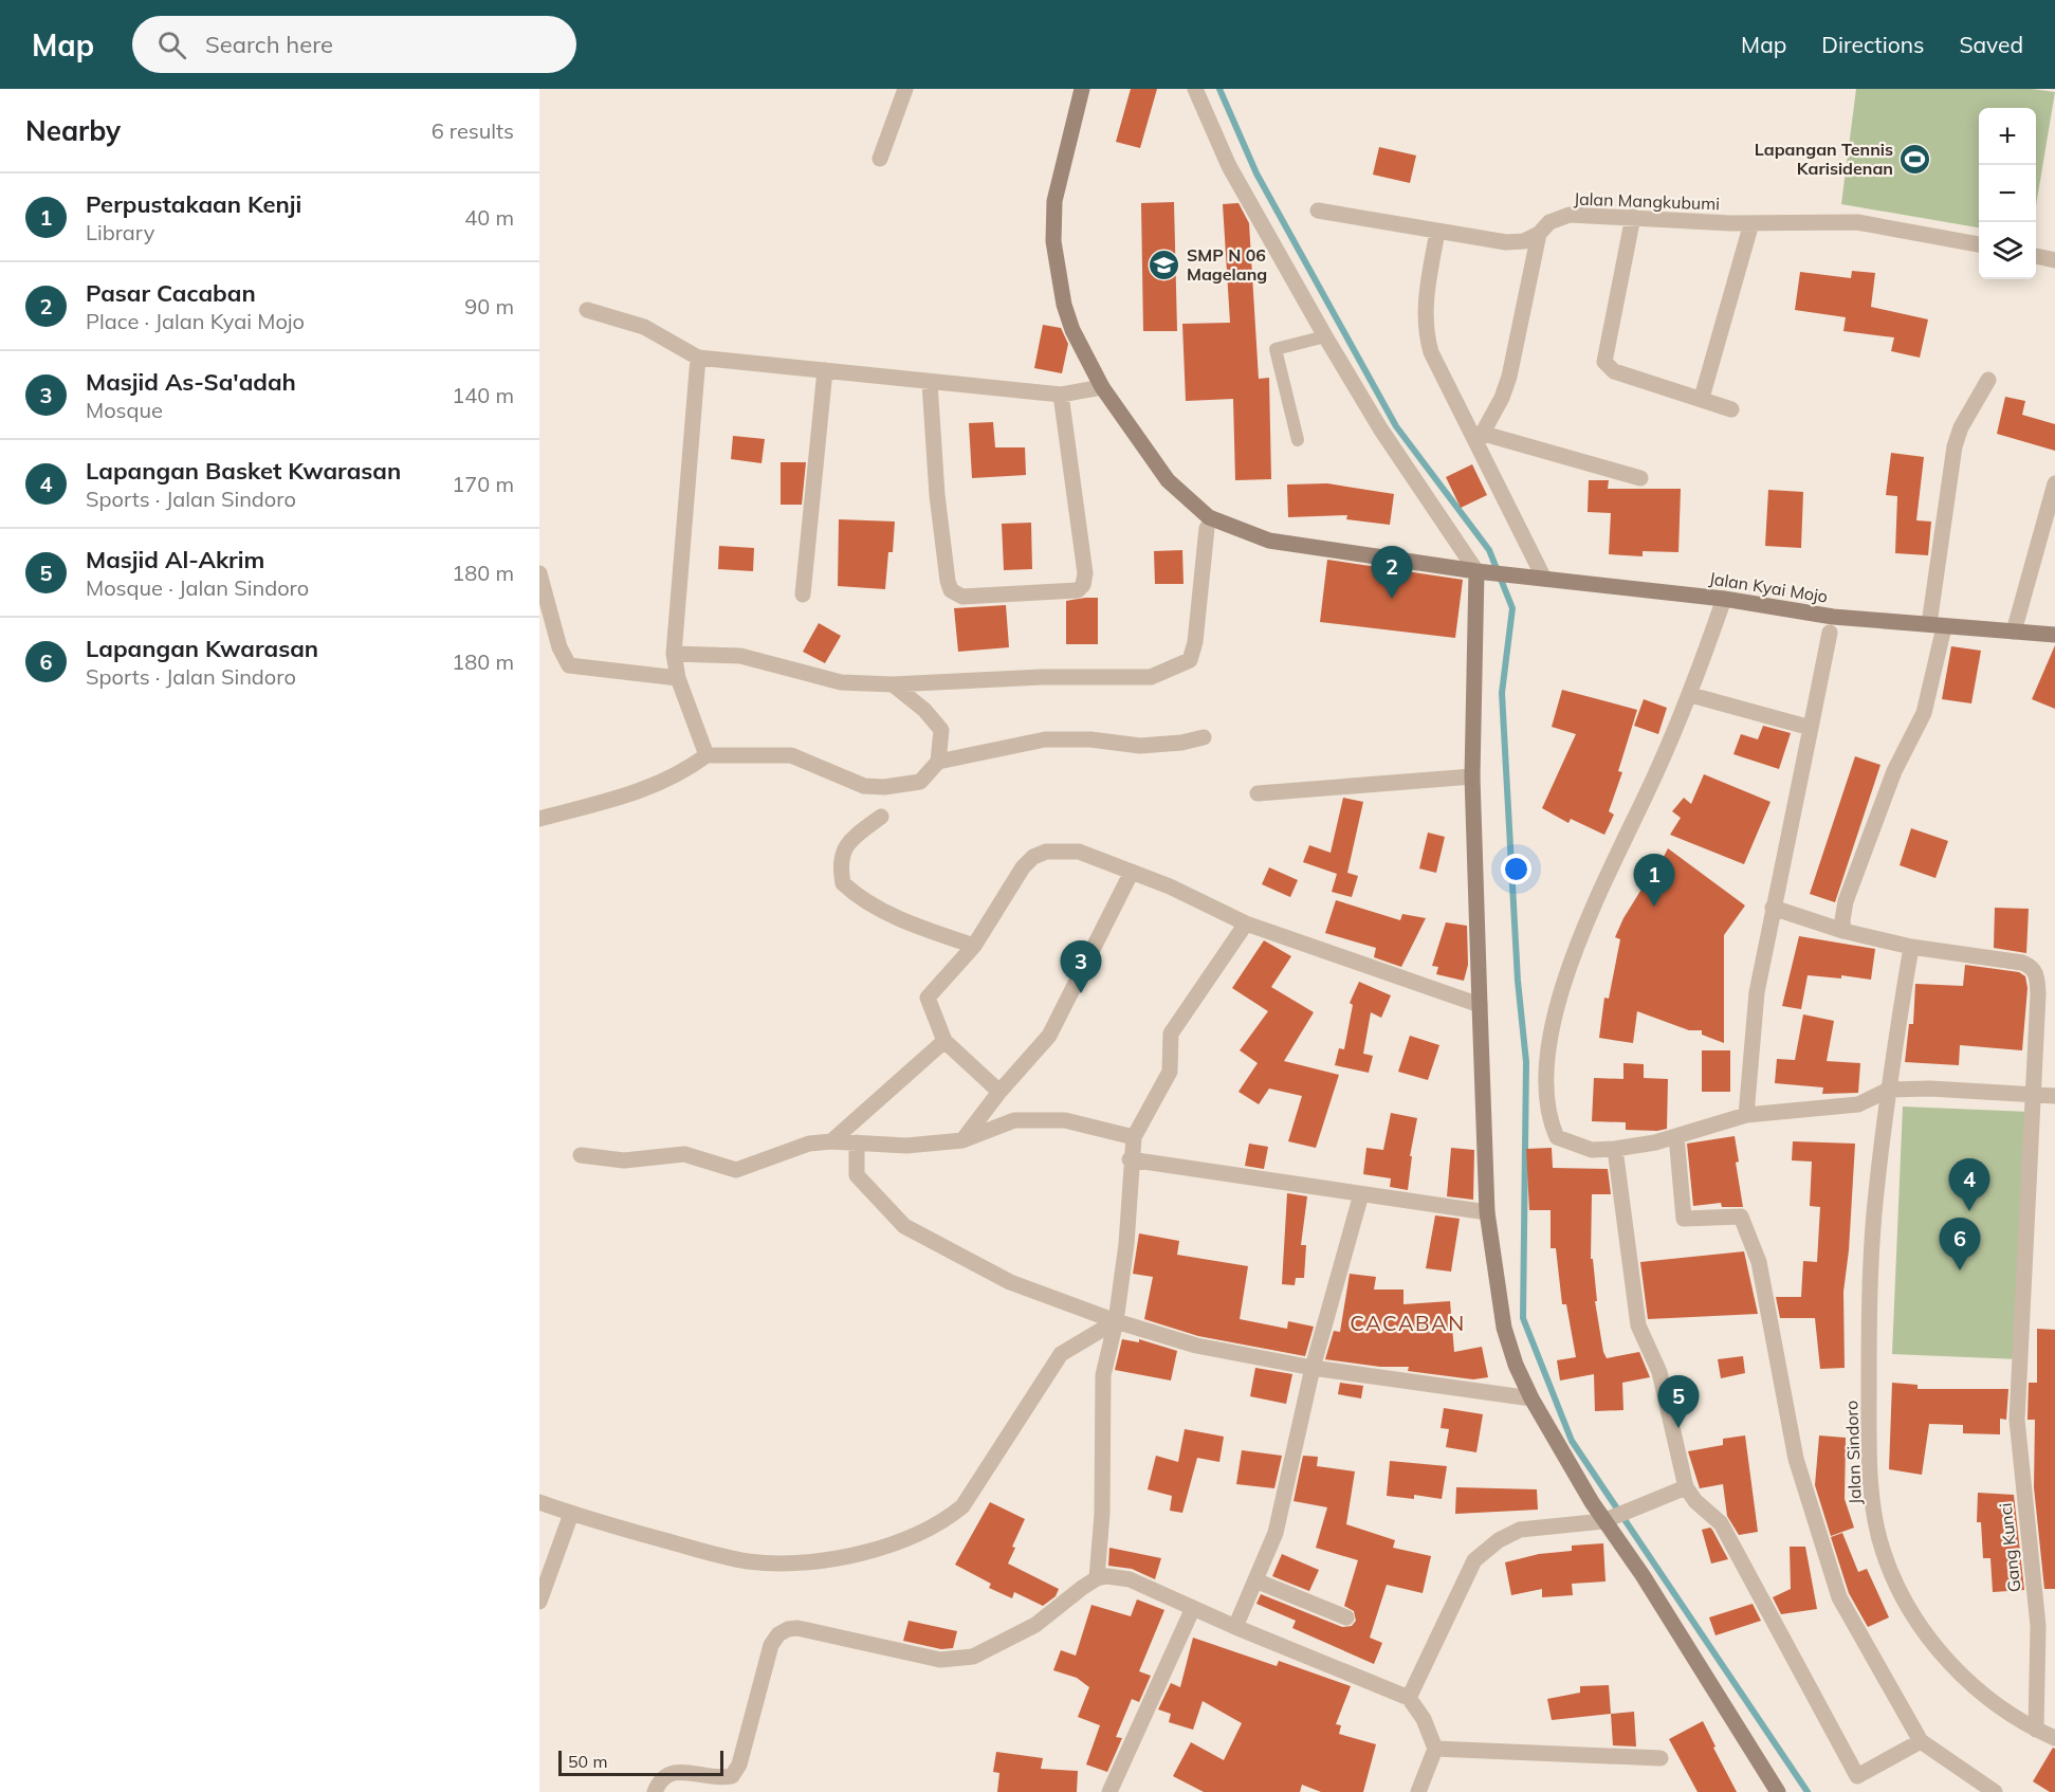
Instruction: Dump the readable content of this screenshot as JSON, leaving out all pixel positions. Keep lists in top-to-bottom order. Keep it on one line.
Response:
{"streets":{"street":["Jalan Mangkubumi","Jalan Kyai Mojo","Jalan Sindoro","Gang Kunci"]},"crossings":[["Jalan Sindoro","Gang Kunci"]],"districts":["CACABAN"],"places":{"sports":["Lapangan Tennis Karisidenan"],"school or university":["SMP N 06 Magelang"]},"scale_bar":"50 m","page":{"header":"Map","search":"Search here","nav":["Map","Directions","Saved"],"heading":["Nearby","6 results"],"map_buttons":["+","−"],"list":[{"mark":"1","name":"Perpustakaan Kenji","note":"Library","value":"40 m"},{"mark":"2","name":"Pasar Cacaban","note":"Place · Jalan Kyai Mojo","value":"90 m"},{"mark":"3","name":"Masjid As-Sa'adah","note":"Mosque","value":"140 m"},{"mark":"4","name":"Lapangan Basket Kwarasan","note":"Sports · Jalan Sindoro","value":"170 m"},{"mark":"5","name":"Masjid Al-Akrim","note":"Mosque · Jalan Sindoro","value":"180 m"},{"mark":"6","name":"Lapangan Kwarasan","note":"Sports · Jalan Sindoro","value":"180 m"}],"pins":["2","1","3","4","6","5"],"scale":"50 m"}}
